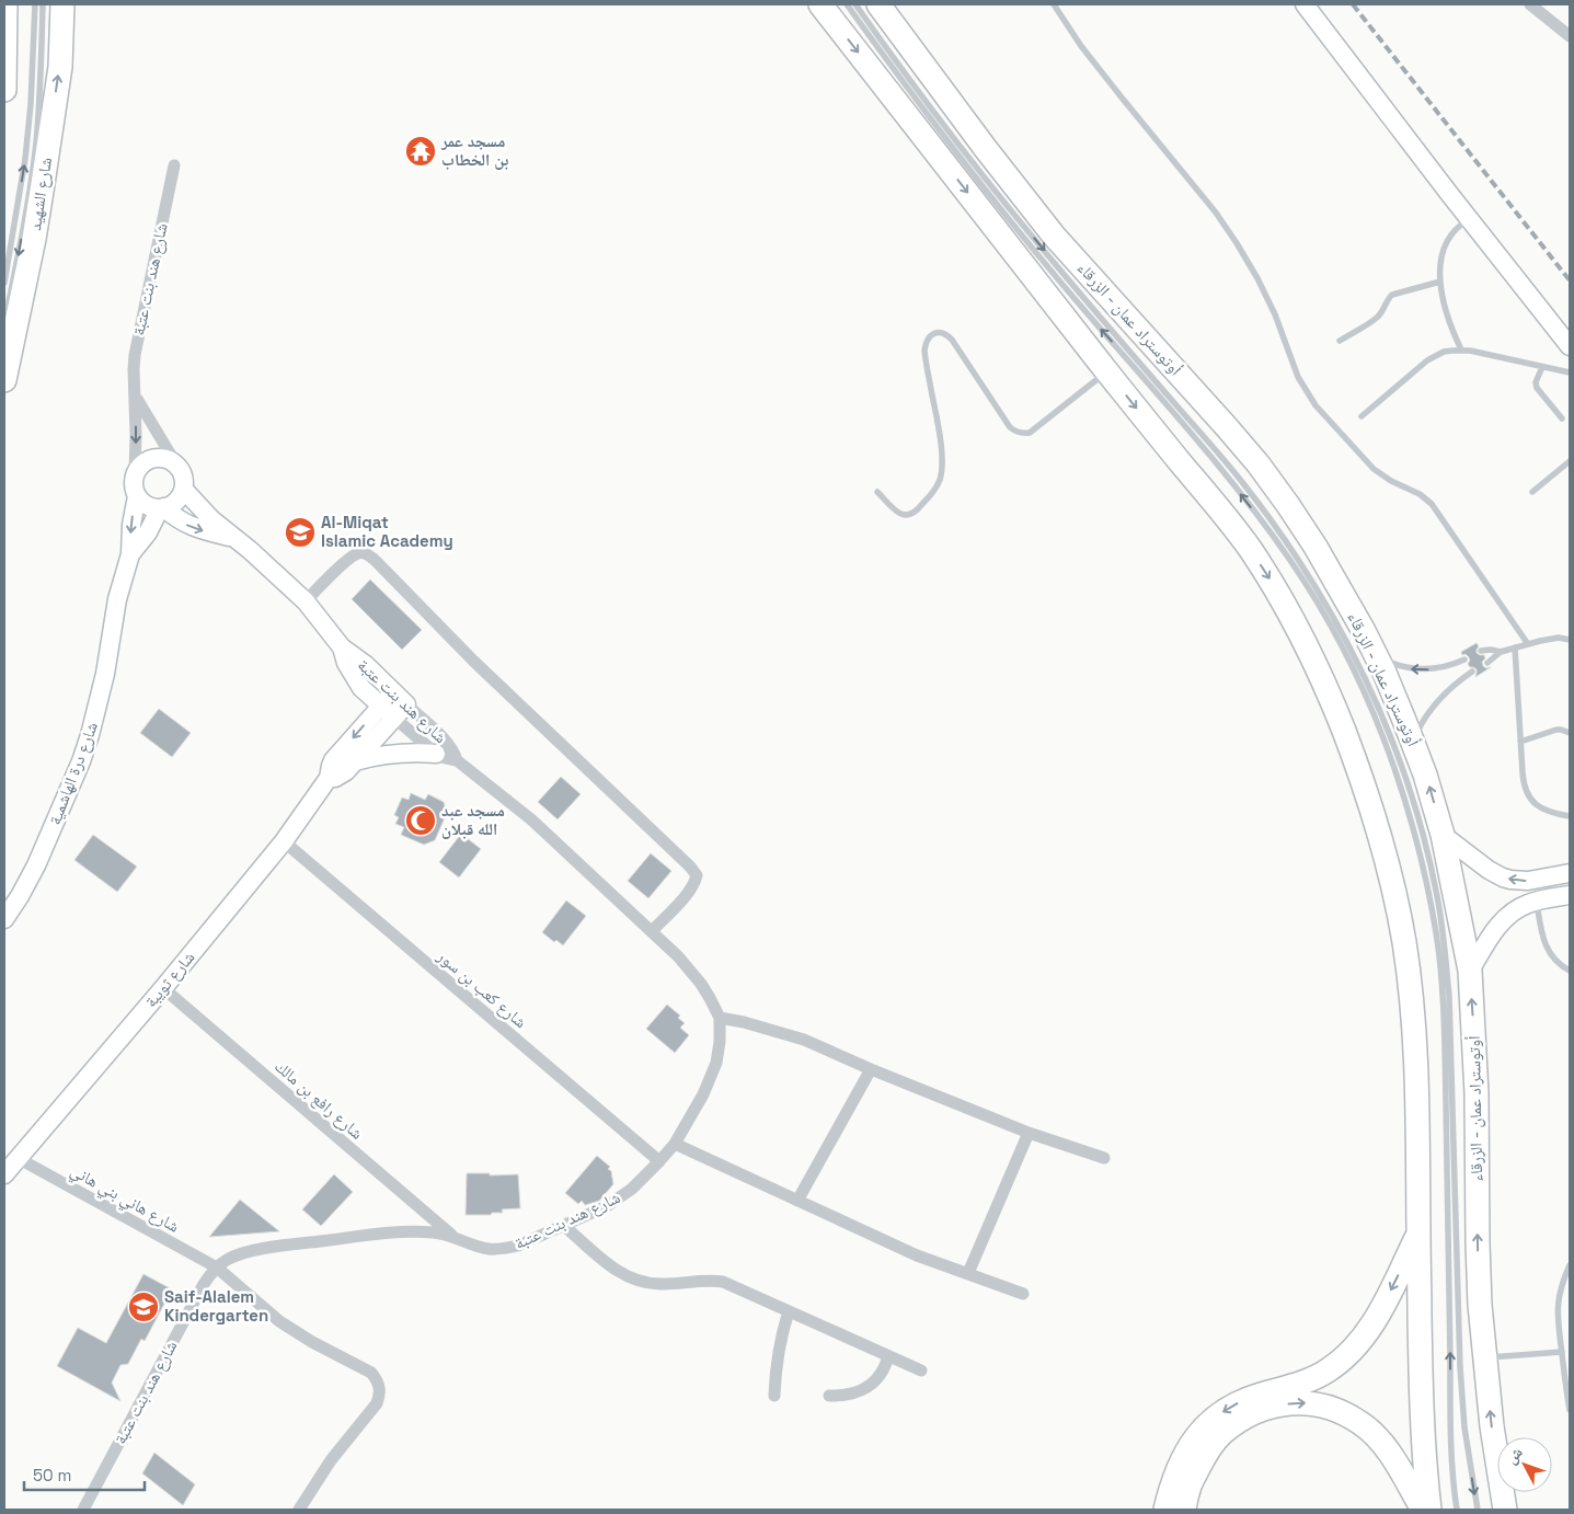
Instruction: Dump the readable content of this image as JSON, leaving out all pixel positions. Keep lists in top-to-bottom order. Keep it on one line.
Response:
{"streets":{"highway":["شارع الشهيد","أوتوستراد عمان - الزرقاء"],"street":["شارع هند بنت عتبة","شارع درة الهاشمية","شارع ثويبة","شارع كعب بن سور","شارع رافع بن مالك","شارع هاني بني هاني"]},"crossings":[["شارع هند بنت عتبة","شارع درة الهاشمية"],["شارع هند بنت عتبة","شارع ثويبة"],["شارع هند بنت عتبة","شارع كعب بن سور"],["شارع هند بنت عتبة","شارع رافع بن مالك"],["شارع هند بنت عتبة","شارع هاني بني هاني"],["شارع ثويبة","شارع كعب بن سور"],["شارع ثويبة","شارع رافع بن مالك"],["شارع ثويبة","شارع هاني بني هاني"]],"one_way":["شارع الشهيد"],"places":{"temple":["مسجد عمر بن الخطاب"],"school or university":["Al-Miqat Islamic Academy","Saif-Alalem Kindergarten"],"mosque":["مسجد عبد الله قبلان"]},"scale_bar":"50 m","north":"top left"}
